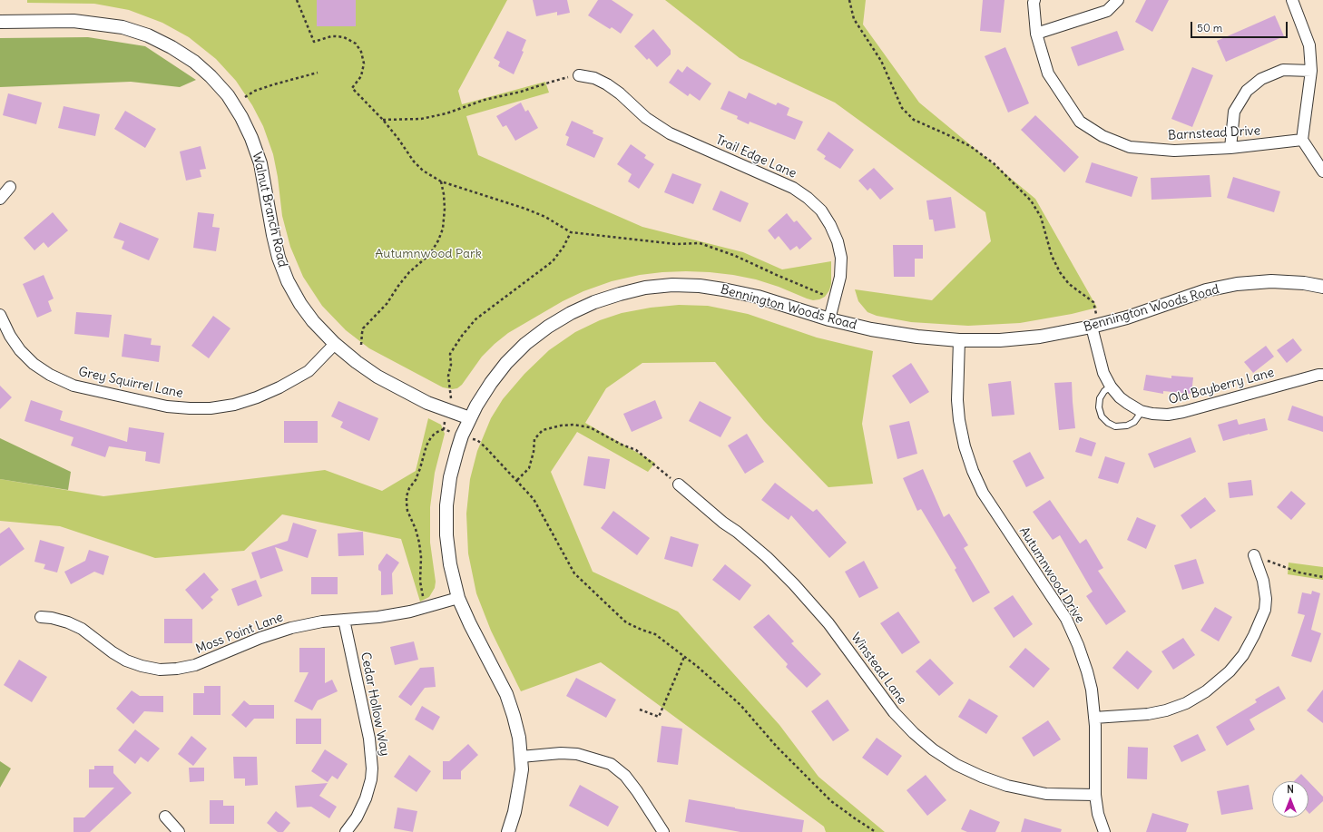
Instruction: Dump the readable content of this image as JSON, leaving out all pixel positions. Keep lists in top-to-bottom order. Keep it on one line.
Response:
{"streets":{"street":["Barnstead Drive","Trail Edge Lane","Walnut Branch Road","Bennington Woods Road","Grey Squirrel Lane","Old Bayberry Lane","Autumnwood Drive","Moss Point Lane","Winstead Lane","Cedar Hollow Way"]},"crossings":[["Trail Edge Lane","Bennington Woods Road"],["Walnut Branch Road","Bennington Woods Road"],["Walnut Branch Road","Grey Squirrel Lane"],["Bennington Woods Road","Old Bayberry Lane"],["Bennington Woods Road","Autumnwood Drive"],["Bennington Woods Road","Moss Point Lane"],["Autumnwood Drive","Winstead Lane"],["Moss Point Lane","Cedar Hollow Way"]],"parks":["Autumnwood Park"],"scale_bar":"50 m","north":"top"}
